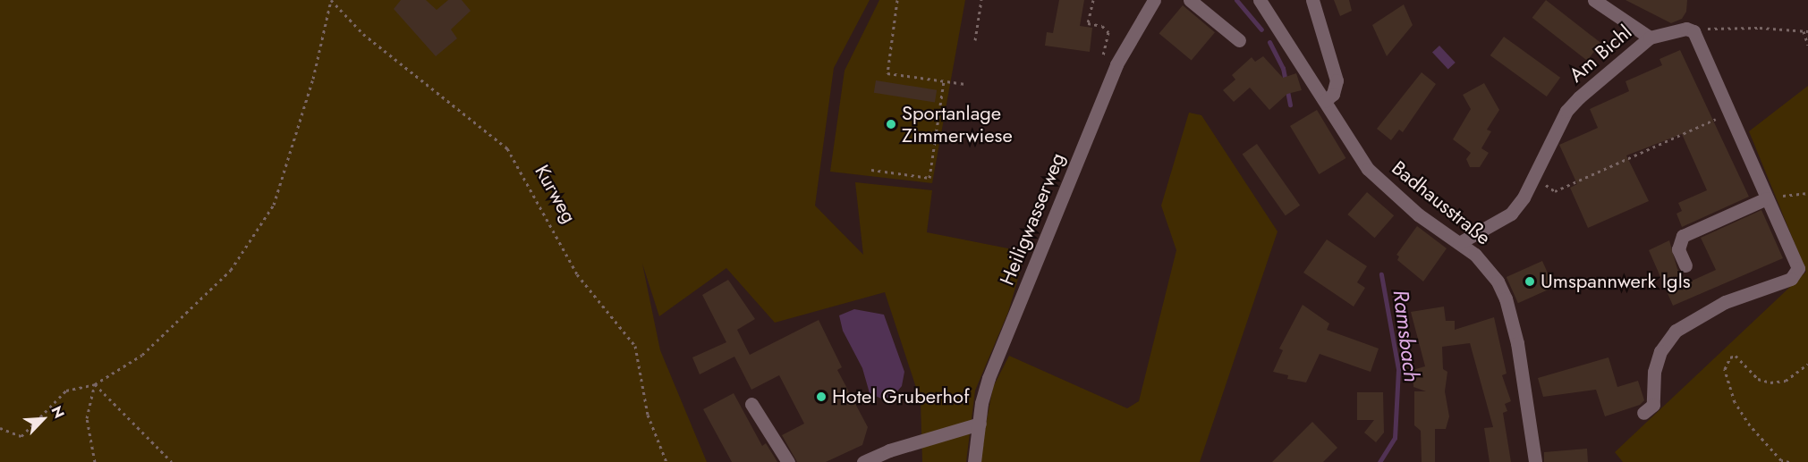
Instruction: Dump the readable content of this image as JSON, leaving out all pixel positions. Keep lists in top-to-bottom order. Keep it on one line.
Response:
{"streets":{"street":["Am Bichl","Badhausstraße","Heiligwasserweg"],"path":["Kurweg"]},"crossings":[["Am Bichl","Badhausstraße"]],"water":["Ramsbach"],"places":["Sportanlage Zimmerwiese","Umspannwerk Igls","Hotel Gruberhof"],"north":"top right"}
